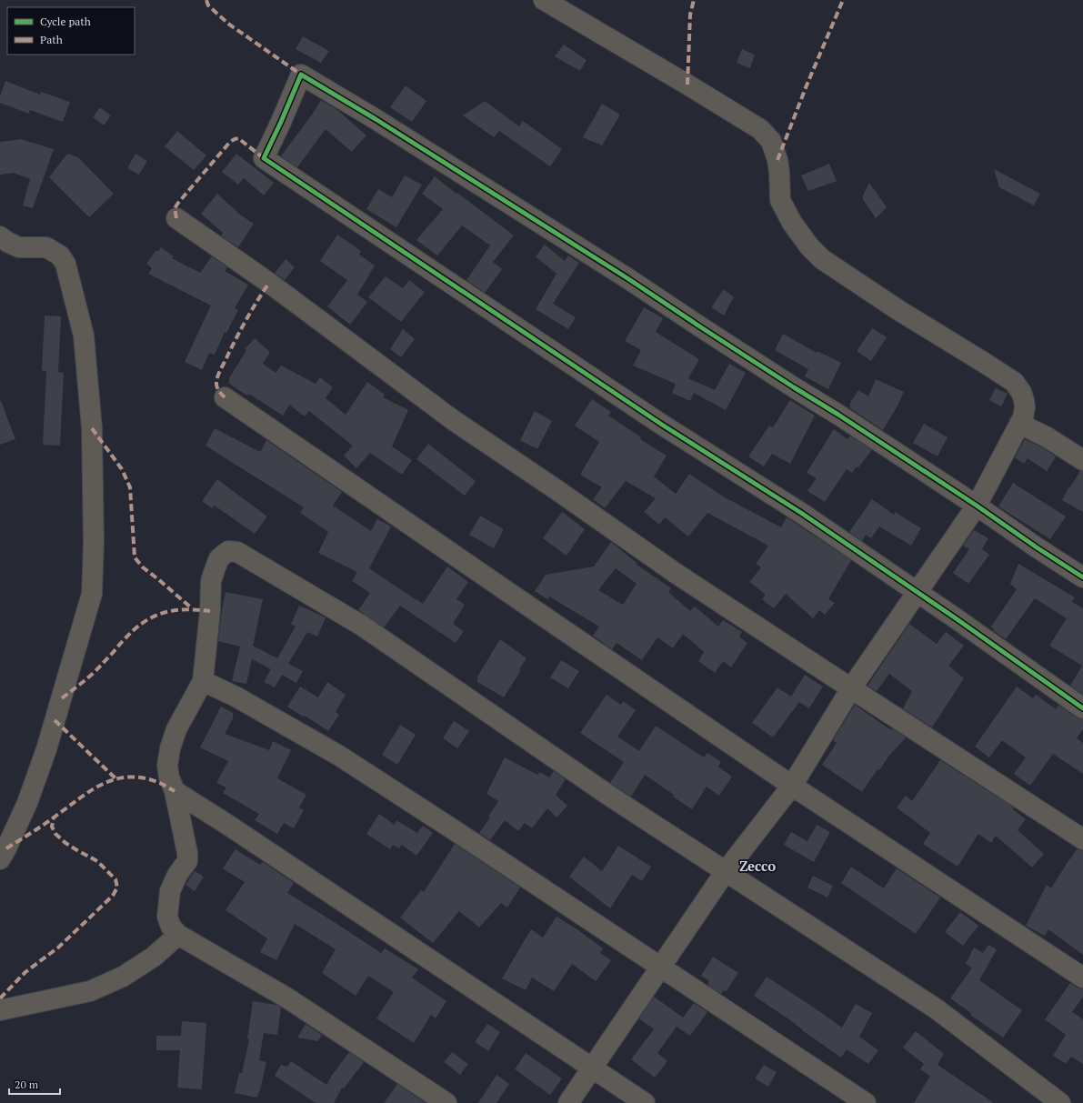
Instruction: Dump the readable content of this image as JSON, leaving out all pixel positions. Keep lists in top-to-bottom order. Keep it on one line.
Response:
{"districts":["Zecco"],"legend":["Cycle path","Path"],"scale_bar":"20 m"}
